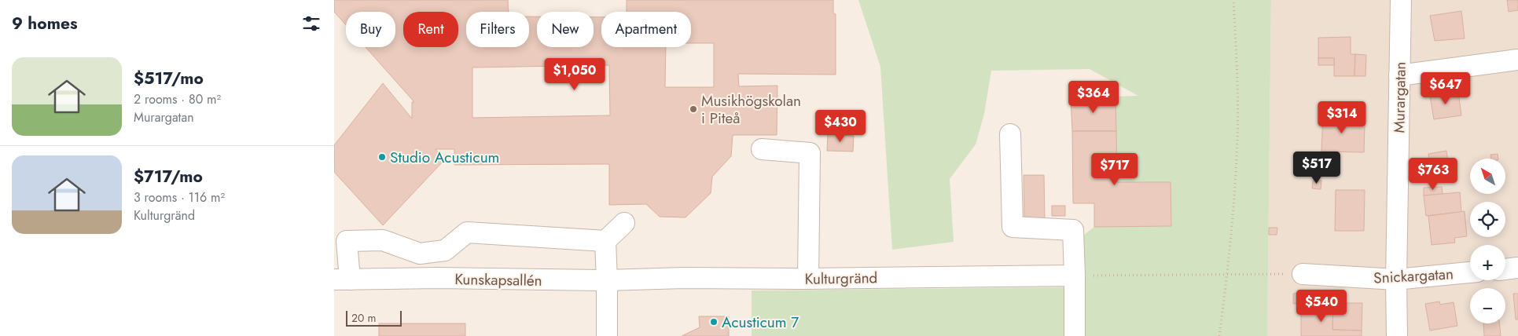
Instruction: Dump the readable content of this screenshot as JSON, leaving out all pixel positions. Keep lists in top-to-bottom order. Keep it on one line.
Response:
{"streets":{"street":["Murargatan","Snickargatan","Kulturgränd","Kunskapsallén"]},"crossings":[["Murargatan","Snickargatan"],["Kulturgränd","Kunskapsallén"]],"places":["Musikhögskolan i Piteå","Studio Acusticum","Acusticum 7"],"scale_bar":"20 m","north":"top left","page":{"heading":"9 homes","chip":["Buy","Rent","Filters","New","Apartment"],"list":[{"name":"$517/mo","note":"2 rooms · 80 m² · Murargatan"},{"name":"$717/mo","note":"3 rooms · 116 m² · Kulturgränd"}],"price":["$1,050","$647","$364","$314","$430","$517","$717","$763","$540"],"map_buttons":["+","−"],"scale":"20 m"}}
